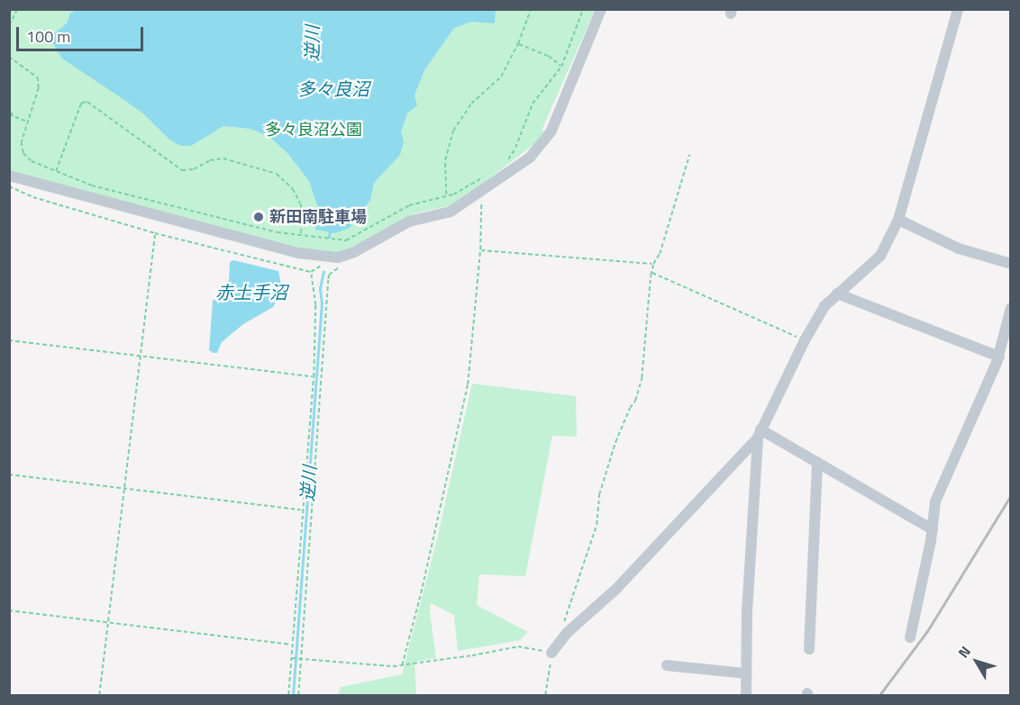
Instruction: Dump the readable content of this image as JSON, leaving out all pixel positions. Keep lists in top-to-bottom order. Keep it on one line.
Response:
{"water":["逆川","多々良沼","赤土手沼"],"parks":["多々良沼公園"],"places":["新田南駐車場"],"scale_bar":"100 m","north":"top left"}
